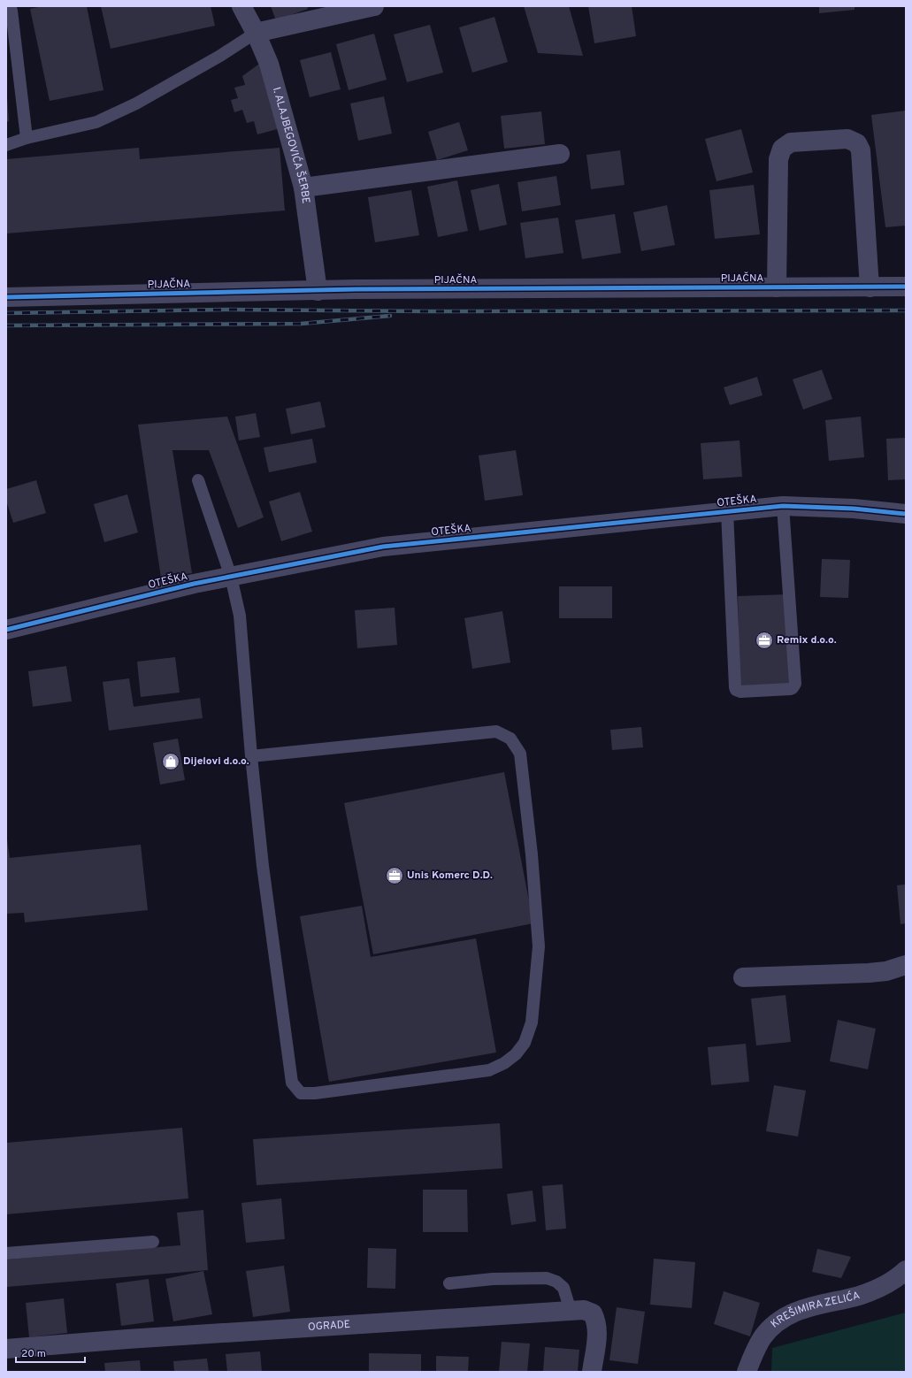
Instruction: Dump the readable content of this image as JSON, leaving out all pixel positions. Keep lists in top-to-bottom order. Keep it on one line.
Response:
{"streets":{"street":["I. ALAJBEGOVIĆA ŠERBE","PIJAČNA","OTEŠKA","KREŠIMIRA ZELIĆA","OGRADE"]},"crossings":[["I. ALAJBEGOVIĆA ŠERBE","PIJAČNA"]],"places":{"office":["Remix d.o.o.","Unis Komerc D.D."],"shop":["Dijelovi d.o.o."]},"scale_bar":"20 m"}
